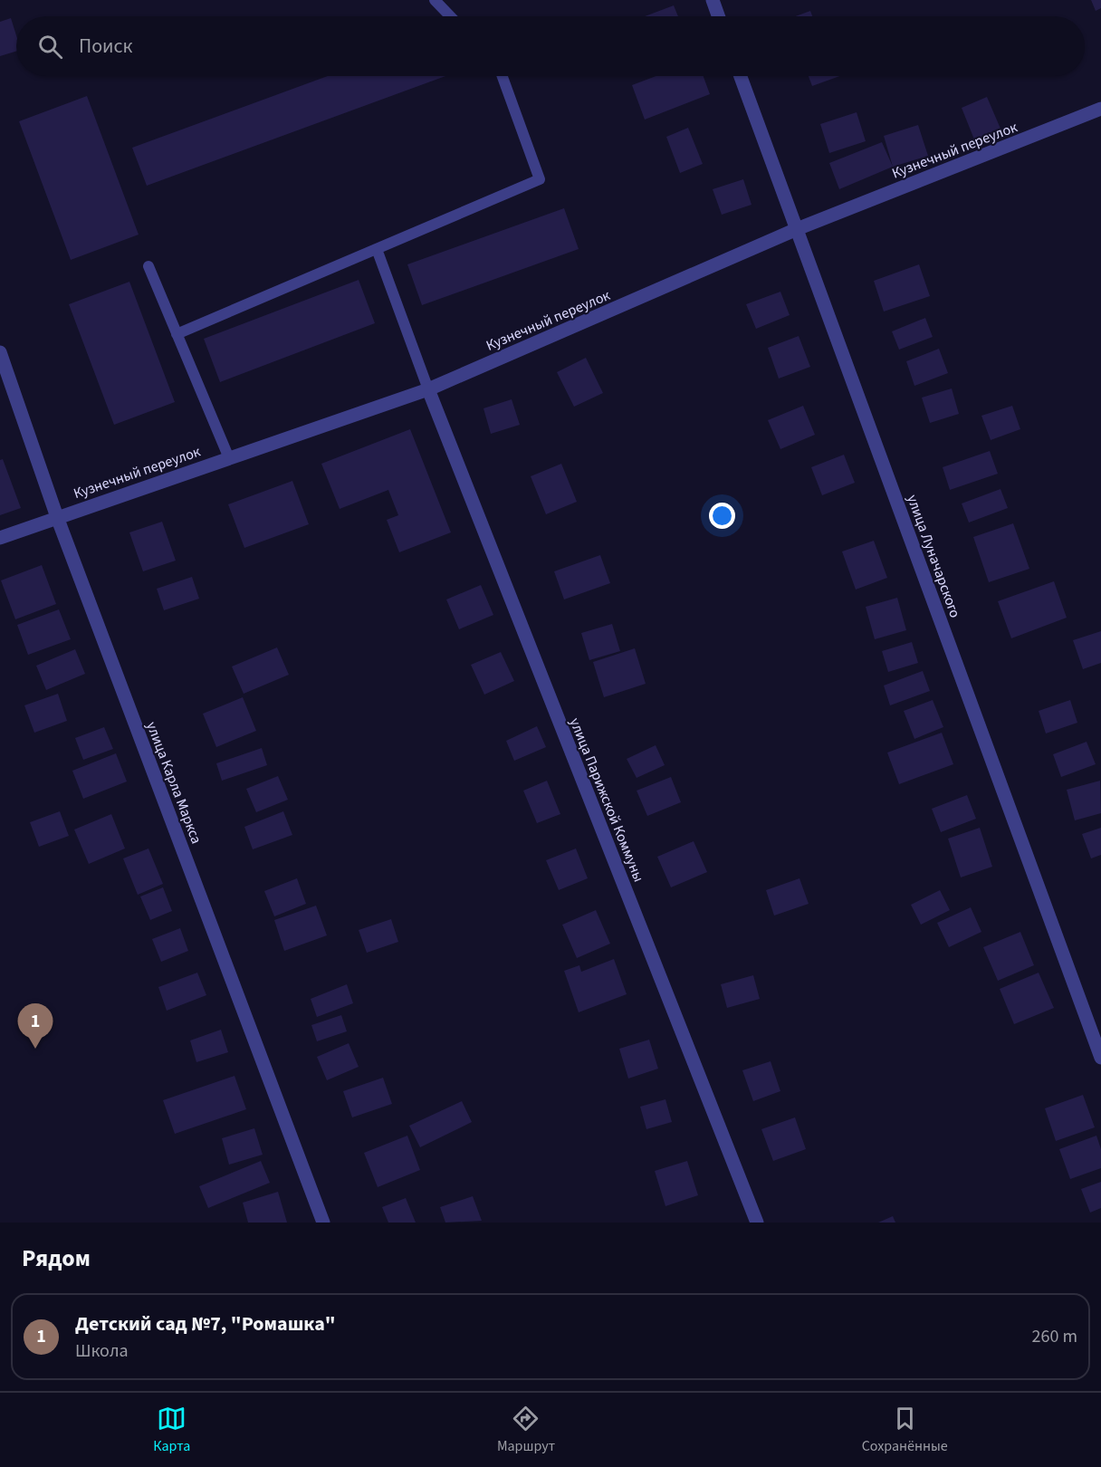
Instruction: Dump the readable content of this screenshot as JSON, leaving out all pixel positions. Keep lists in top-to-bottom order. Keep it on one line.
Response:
{"streets":{"street":["Кузнечный переулок","улица Луначарского","улица Карла Маркса","улица Парижской Коммуны"]},"crossings":[["Кузнечный переулок","улица Луначарского"],["Кузнечный переулок","улица Карла Маркса"],["Кузнечный переулок","улица Парижской Коммуны"]],"page":{"search":"Поиск","pins":"1","heading":"Рядом","list":[{"mark":"1","name":"Детский сад №7, \"Ромашка\"","note":"Школа","value":"260 m"}],"nav":["Карта","Маршрут","Сохранённые"]}}
